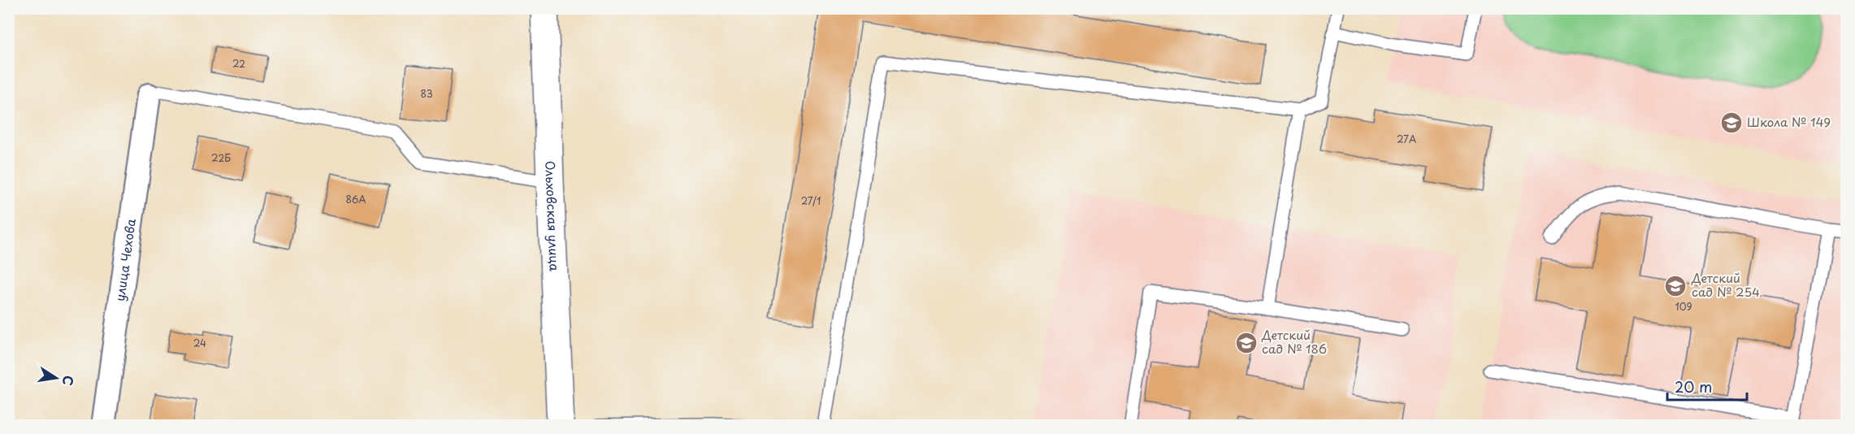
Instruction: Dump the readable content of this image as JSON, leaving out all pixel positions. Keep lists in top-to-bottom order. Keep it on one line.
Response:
{"streets":{"street":["Ольховская улица","улица Чехова"]},"places":{"school or university":["Школа № 149","Детский сад № 254","Детский сад № 186"]},"house_numbers":["22","83","27А","22Б","86А","27/1","109","24"],"scale_bar":"20 m","north":"right"}
